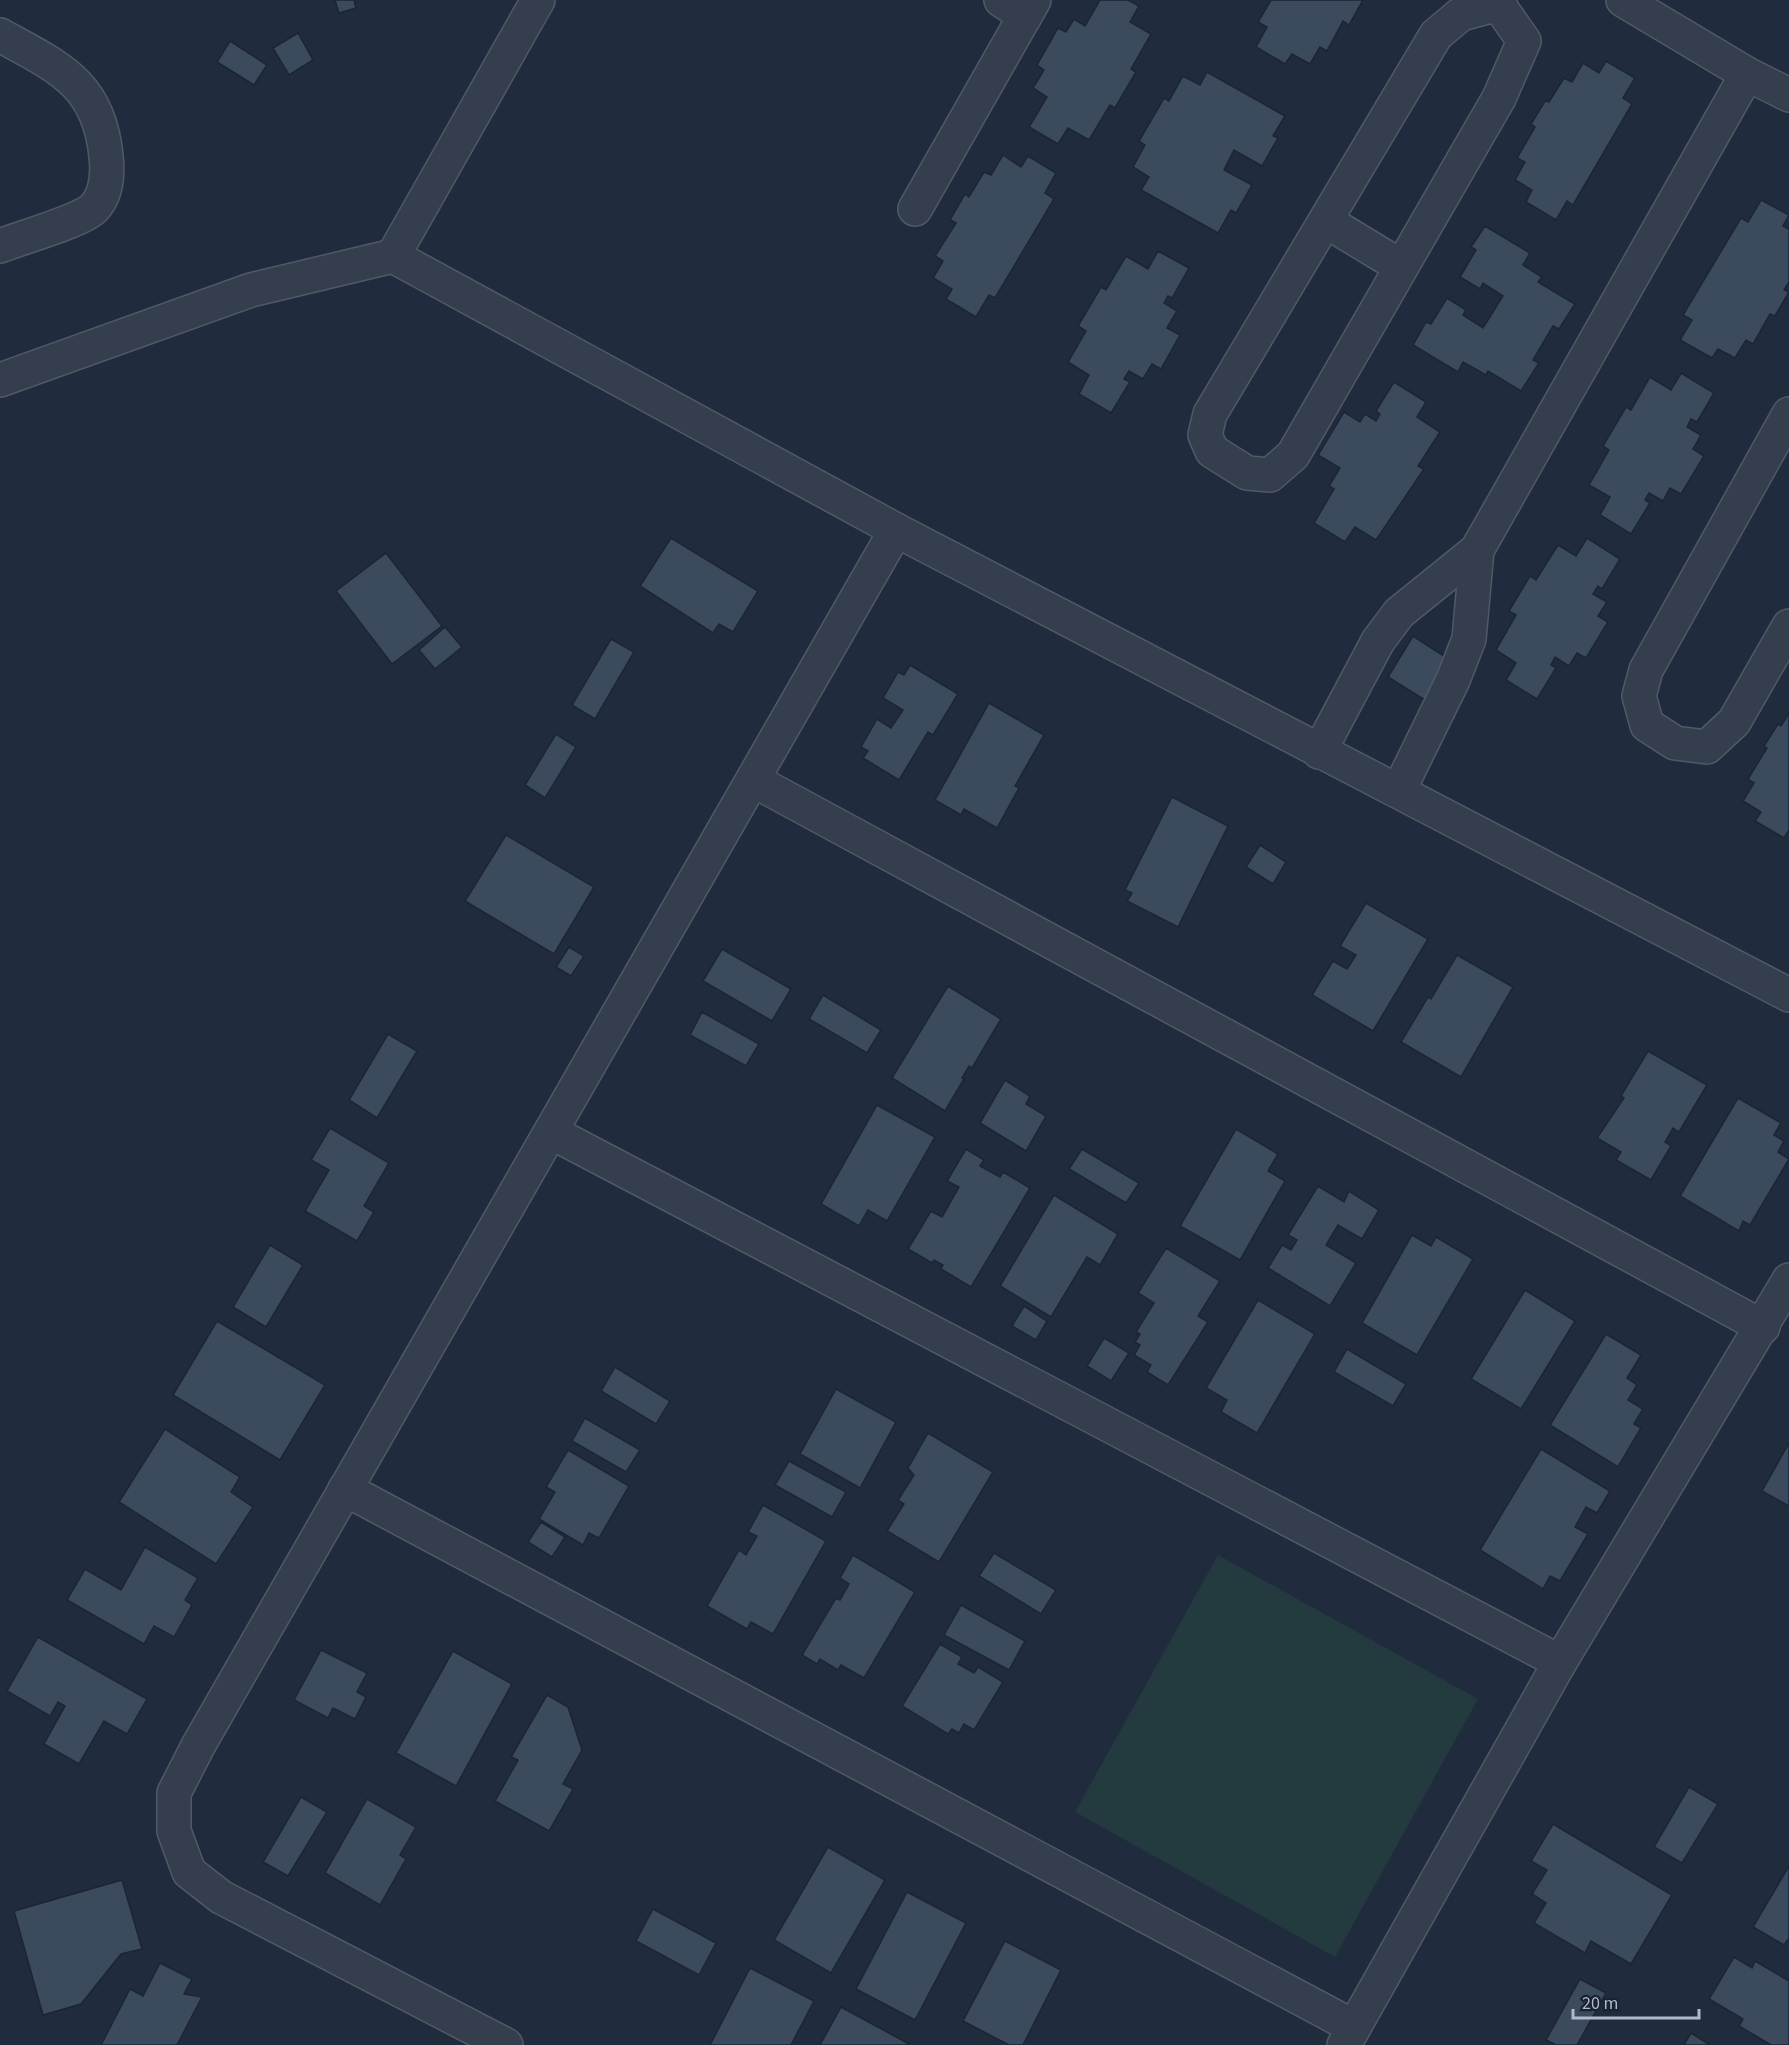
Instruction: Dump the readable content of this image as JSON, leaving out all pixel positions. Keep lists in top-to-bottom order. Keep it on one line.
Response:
{"scale_bar":"20 m"}
